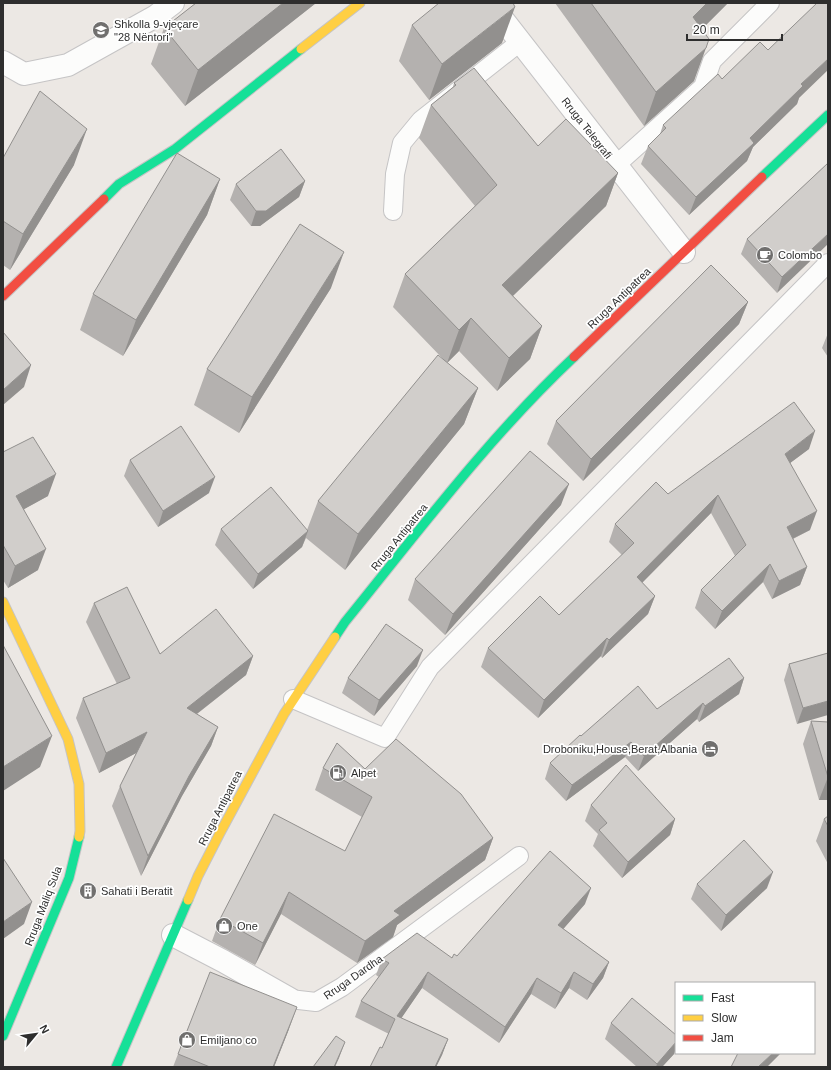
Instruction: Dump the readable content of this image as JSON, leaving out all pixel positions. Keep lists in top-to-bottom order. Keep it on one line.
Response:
{"streets":{"main road":["Rruga Antipatrea","Rruga Maliq Sula"],"street":["Rruga Telegrafi","Rruga Dardha"]},"crossings":[["Rruga Telegrafi","Rruga Antipatrea"],["Rruga Antipatrea","Rruga Dardha"]],"places":{"school or university":["Shkolla 9-vjeçare \"28 Nëntori\""],"cafe":["Colombo"],"hotel":["Droboniku,House,Berat,Albania"],"fuel station":["Alpet"],"building":["Sahati i Beratit"],"shop":["One","Emiljano co"]},"legend":["Fast","Slow","Jam"],"scale_bar":"20 m","north":"top right"}
